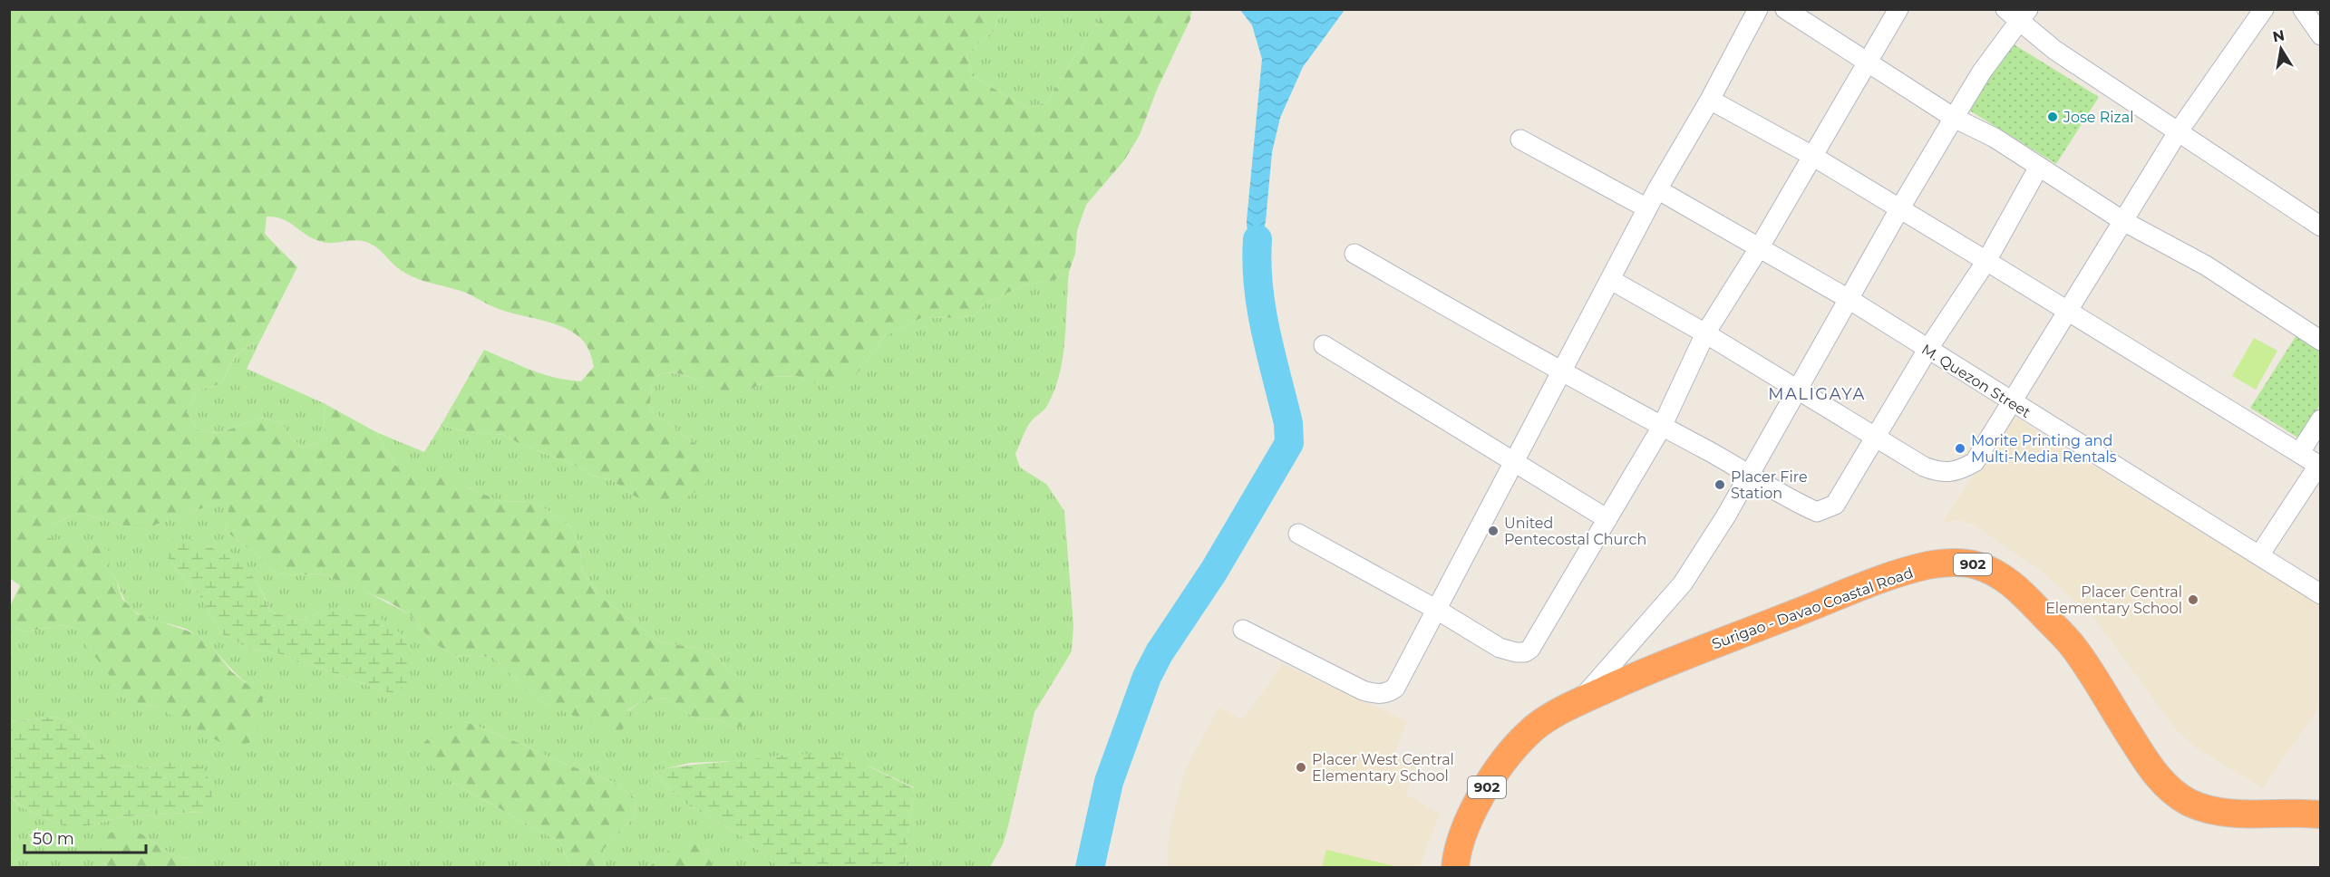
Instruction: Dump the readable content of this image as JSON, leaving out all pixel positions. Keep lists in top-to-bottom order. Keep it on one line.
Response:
{"streets":{"highway":["902","Surigao - Davao Coastal Road"],"street":["M. Quezon Street"]},"districts":["MALIGAYA"],"places":["Jose Rizal","Morite Printing and Multi-Media Rentals","Placer Fire Station","United Pentecostal Church","Placer Central Elementary School","Placer West Central Elementary School"],"scale_bar":"50 m","north":"top"}
